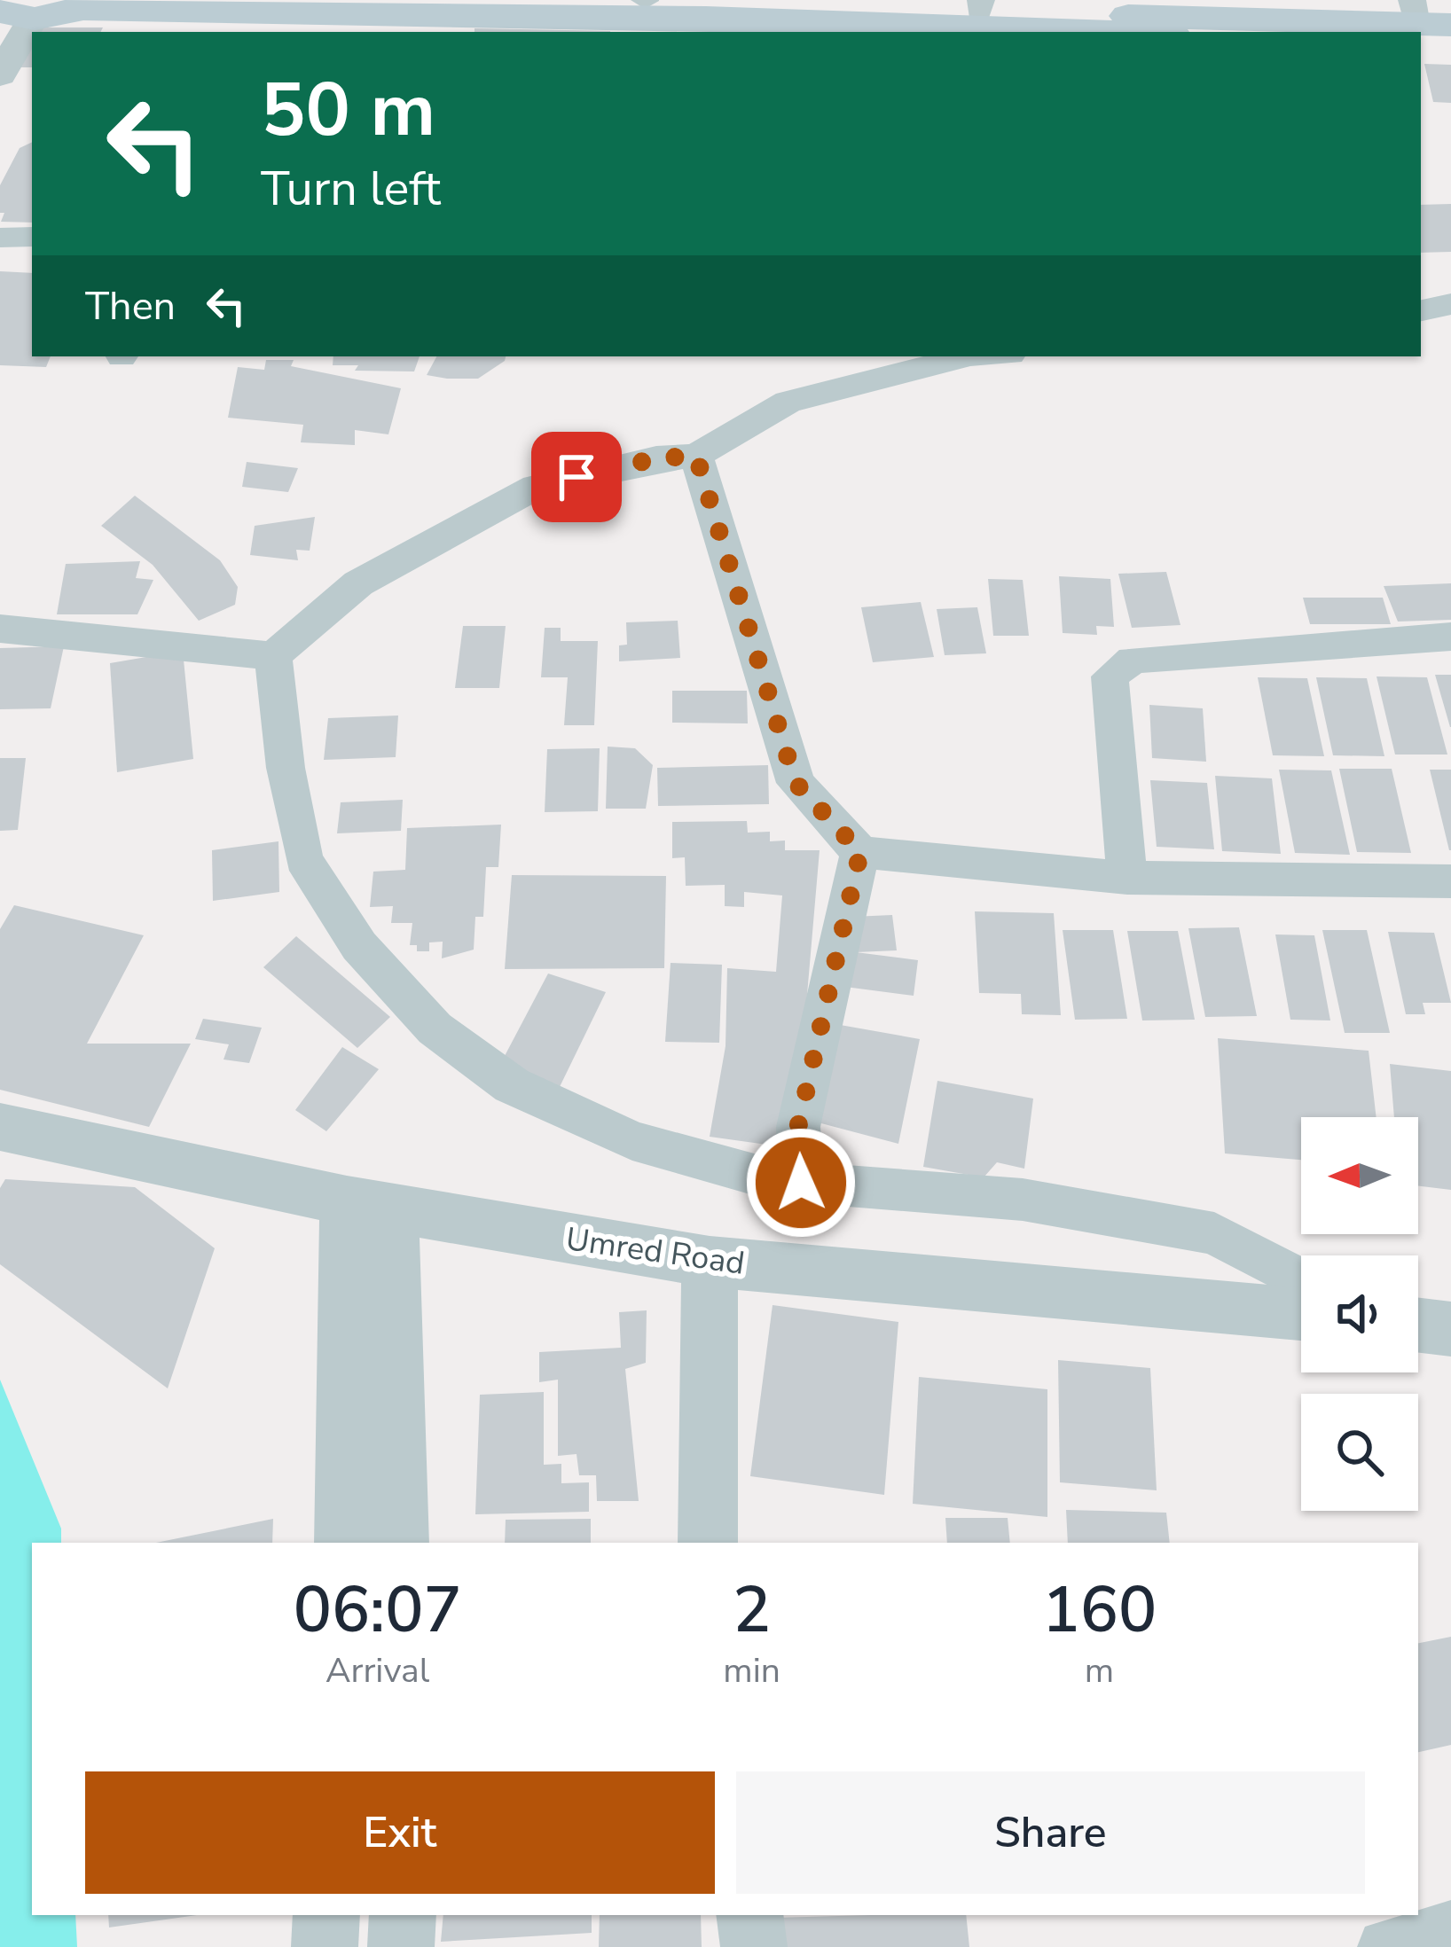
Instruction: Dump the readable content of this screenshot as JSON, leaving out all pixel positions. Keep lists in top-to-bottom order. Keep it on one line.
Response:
{"streets":{"street":["Umred Road"]},"north":"left","page":{"turn":["50 m","Turn left"],"then":"Then","eta":["06:07","Arrival","2","min","160","m"],"buttons":["Exit","Share"]}}
